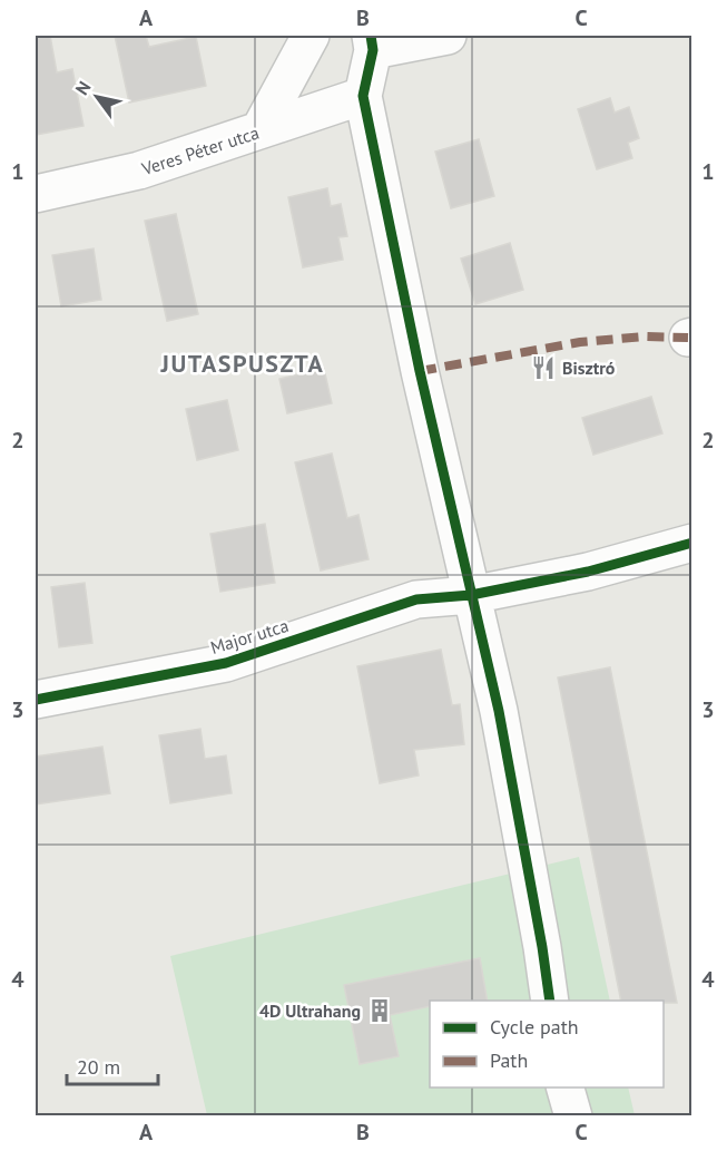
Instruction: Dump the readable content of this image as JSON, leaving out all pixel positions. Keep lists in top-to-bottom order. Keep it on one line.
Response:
{"streets":{"street":["Veres Péter utca","Major utca"]},"districts":["JUTASPUSZTA"],"places":{"restaurant":["Bisztró"],"building":["4D Ultrahang"]},"legend":["Cycle path","Path"],"scale_bar":"20 m","north":"top left","grid":{"columns":["A","B","C"],"rows":["1","2","3","4"]}}
